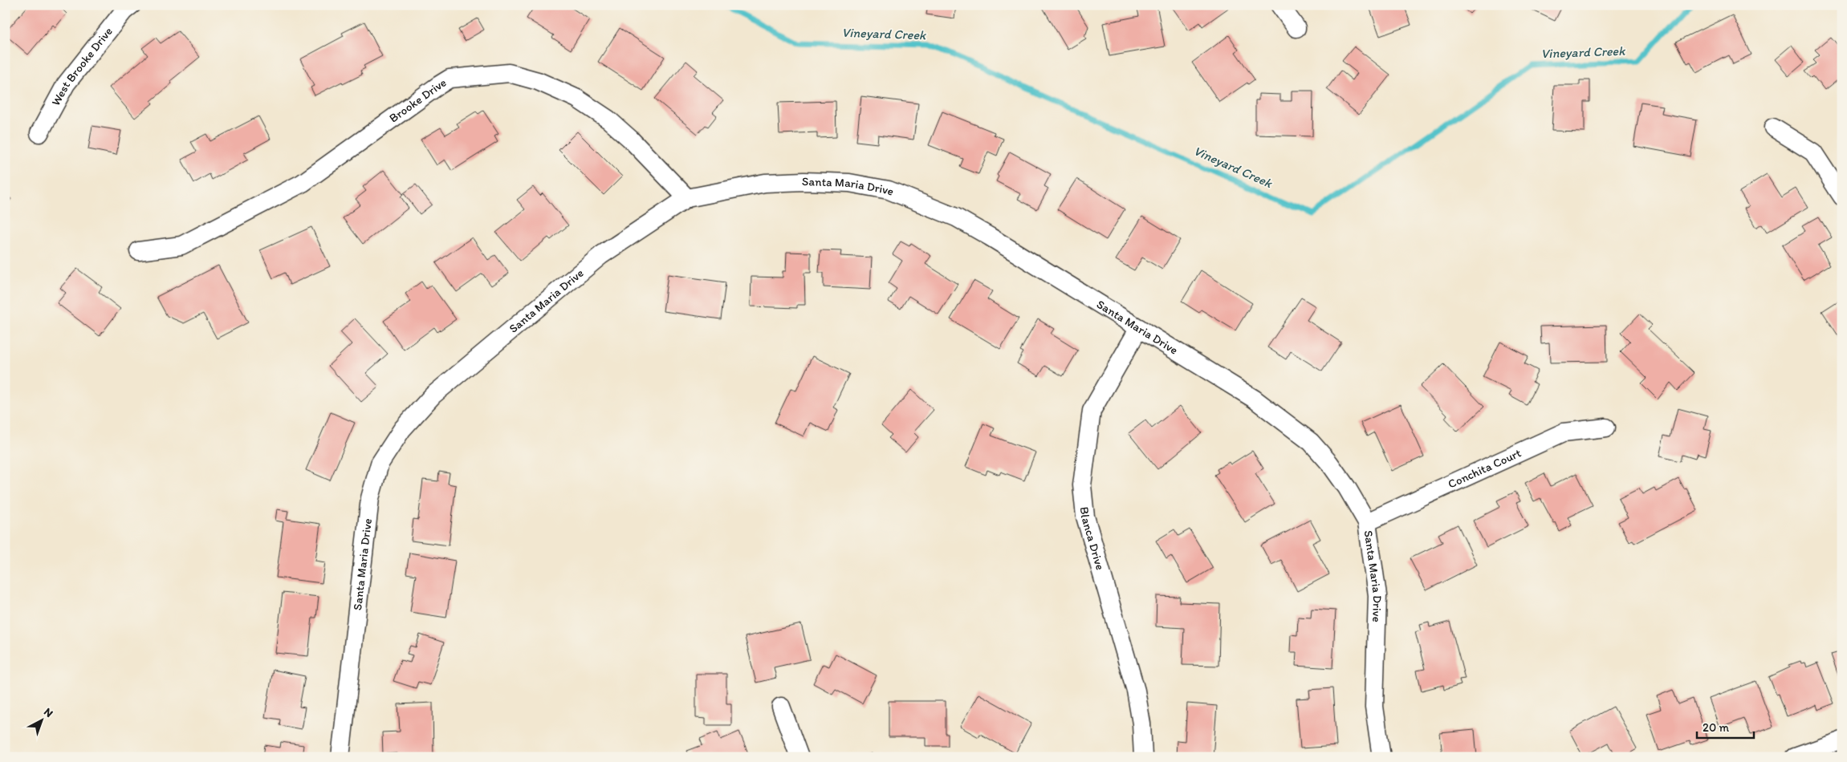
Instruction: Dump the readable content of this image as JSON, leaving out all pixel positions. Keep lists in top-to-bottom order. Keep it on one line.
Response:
{"streets":{"street":["West Brooke Drive","Brooke Drive","Santa Maria Drive","Conchita Court","Blanca Drive"]},"crossings":[["Brooke Drive","Santa Maria Drive"],["Santa Maria Drive","Conchita Court"],["Santa Maria Drive","Blanca Drive"]],"water":["Vineyard Creek"],"scale_bar":"20 m","north":"top right"}
